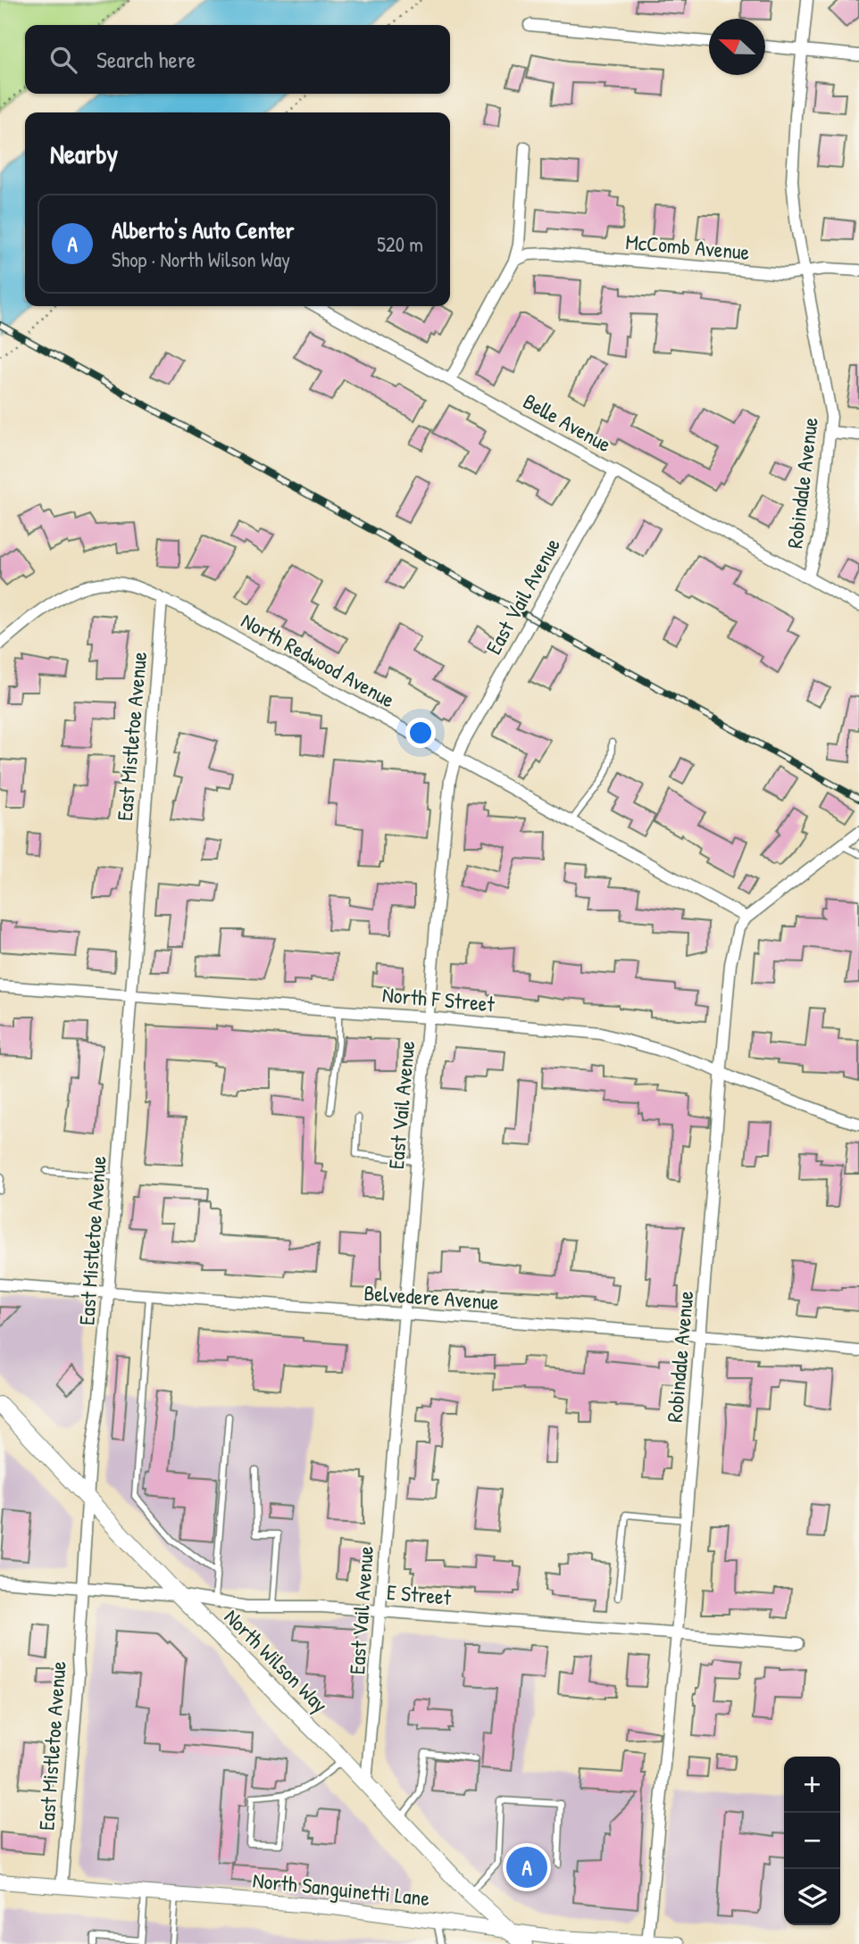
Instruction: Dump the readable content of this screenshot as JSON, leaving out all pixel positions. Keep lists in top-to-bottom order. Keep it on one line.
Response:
{"streets":{"main road":["North Wilson Way"],"street":["McComb Avenue","Belle Avenue","Robindale Avenue","East Vail Avenue","North Redwood Avenue","East Mistletoe Avenue","North F Street","Belvedere Avenue","E Street","North Sanguinetti Lane"]},"crossings":[["McComb Avenue","Robindale Avenue"],["Belle Avenue","Robindale Avenue"],["Belle Avenue","East Vail Avenue"],["Robindale Avenue","North Redwood Avenue"],["Robindale Avenue","North F Street"],["Robindale Avenue","Belvedere Avenue"],["Robindale Avenue","E Street"],["Robindale Avenue","North Sanguinetti Lane"],["East Vail Avenue","North Redwood Avenue"],["East Vail Avenue","North F Street"],["East Vail Avenue","Belvedere Avenue"],["East Vail Avenue","E Street"],["East Vail Avenue","North Wilson Way"],["North Redwood Avenue","East Mistletoe Avenue"],["East Mistletoe Avenue","North F Street"],["East Mistletoe Avenue","Belvedere Avenue"],["East Mistletoe Avenue","E Street"],["East Mistletoe Avenue","North Wilson Way"],["East Mistletoe Avenue","North Sanguinetti Lane"],["E Street","North Wilson Way"],["North Wilson Way","North Sanguinetti Lane"]],"north":"left","page":{"search":"Search here","heading":"Nearby","list":[{"mark":"A","name":"Alberto's Auto Center","note":"Shop · North Wilson Way","value":"520 m"}],"map_buttons":["+","−"],"pins":"A"}}
